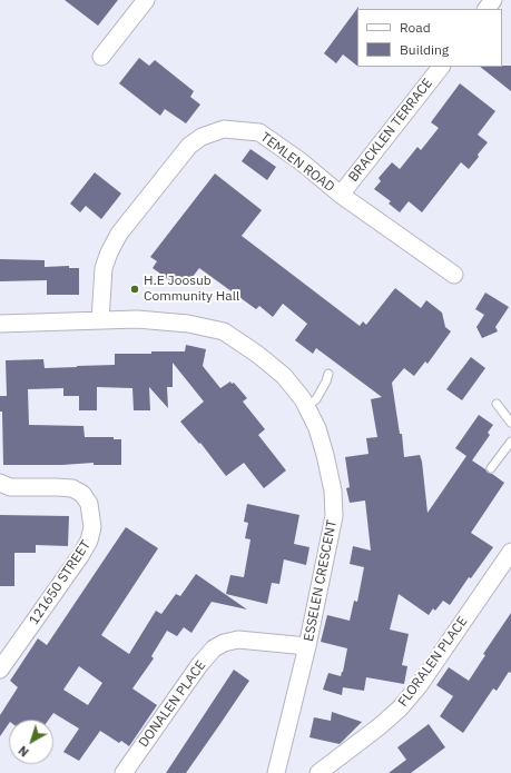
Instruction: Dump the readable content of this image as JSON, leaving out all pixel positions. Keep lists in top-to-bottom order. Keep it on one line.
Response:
{"streets":{"street":["BRACKLEN TERRACE","TEMLEN ROAD","ESSELEN CRESCENT","121650 STREET","FLORALEN PLACE","DONALEN PLACE"]},"crossings":[["BRACKLEN TERRACE","TEMLEN ROAD"],["TEMLEN ROAD","ESSELEN CRESCENT"],["ESSELEN CRESCENT","DONALEN PLACE"]],"places":["H.E Joosub Community Hall"],"legend":["Road","Building"],"north":"bottom left"}
